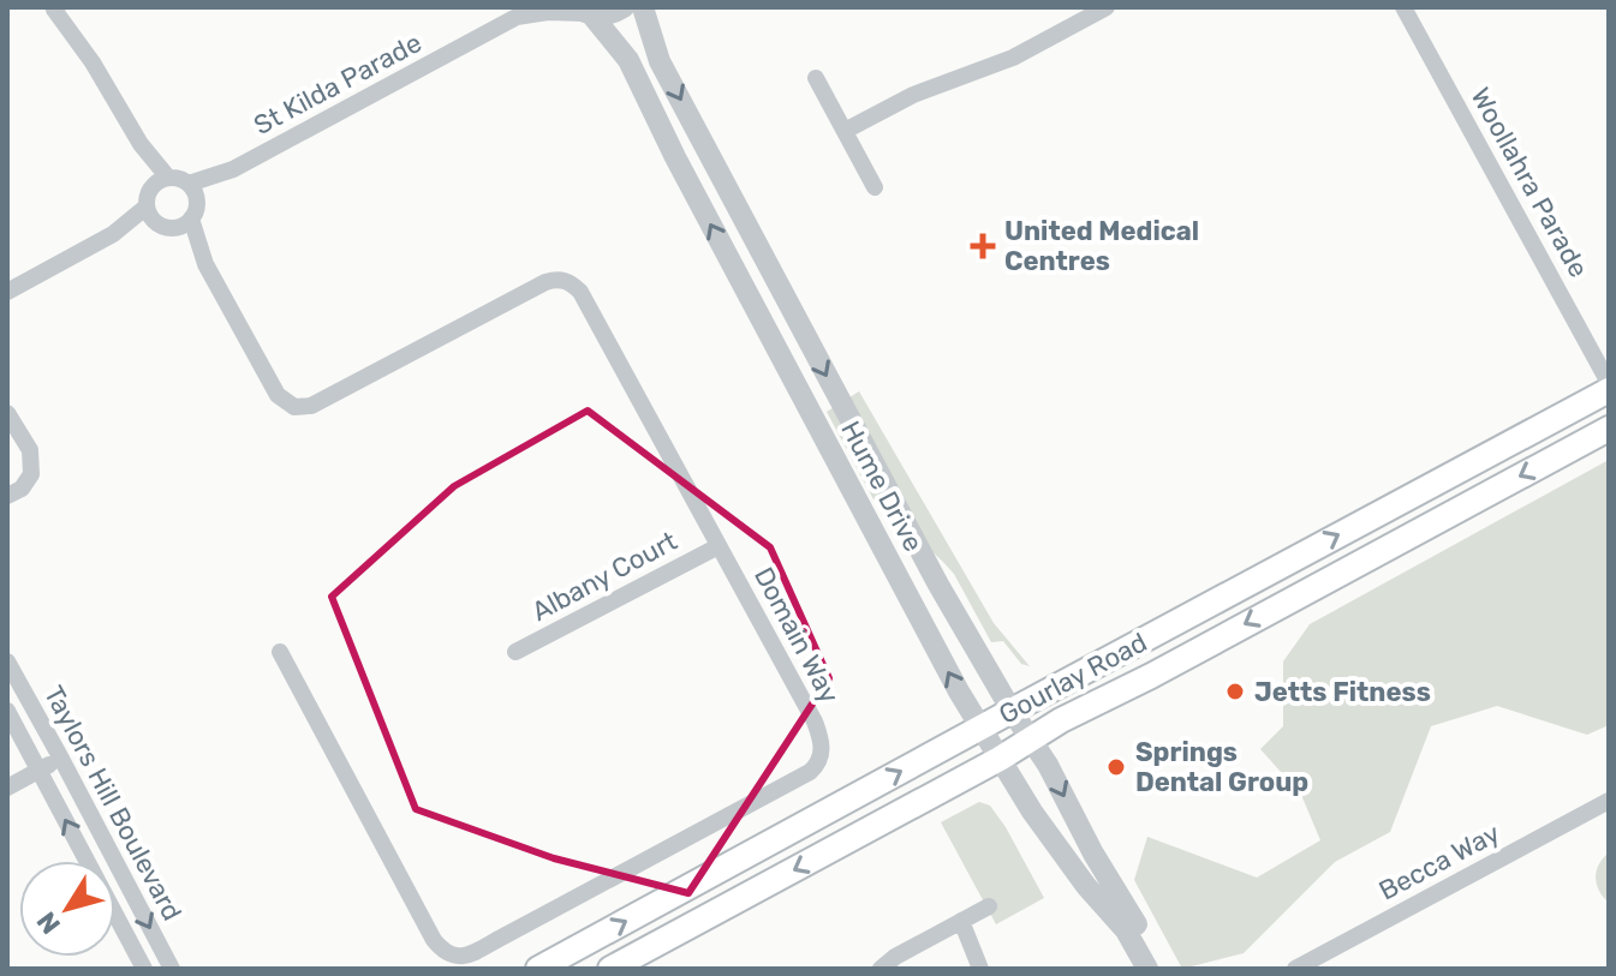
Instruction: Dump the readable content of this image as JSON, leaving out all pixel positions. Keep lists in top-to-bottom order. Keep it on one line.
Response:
{"streets":{"main road":["Gourlay Road"],"street":["St Kilda Parade","Woollahra Parade","Hume Drive","Albany Court","Domain Way","Taylors Hill Boulevard","Becca Way"]},"crossings":[["St Kilda Parade","Hume Drive"],["St Kilda Parade","Domain Way"],["Woollahra Parade","Gourlay Road"],["Hume Drive","Gourlay Road"],["Albany Court","Domain Way"]],"places":{"health":["United Medical Centres"],"other":["Jetts Fitness","Springs Dental Group"]},"north":"bottom left"}
